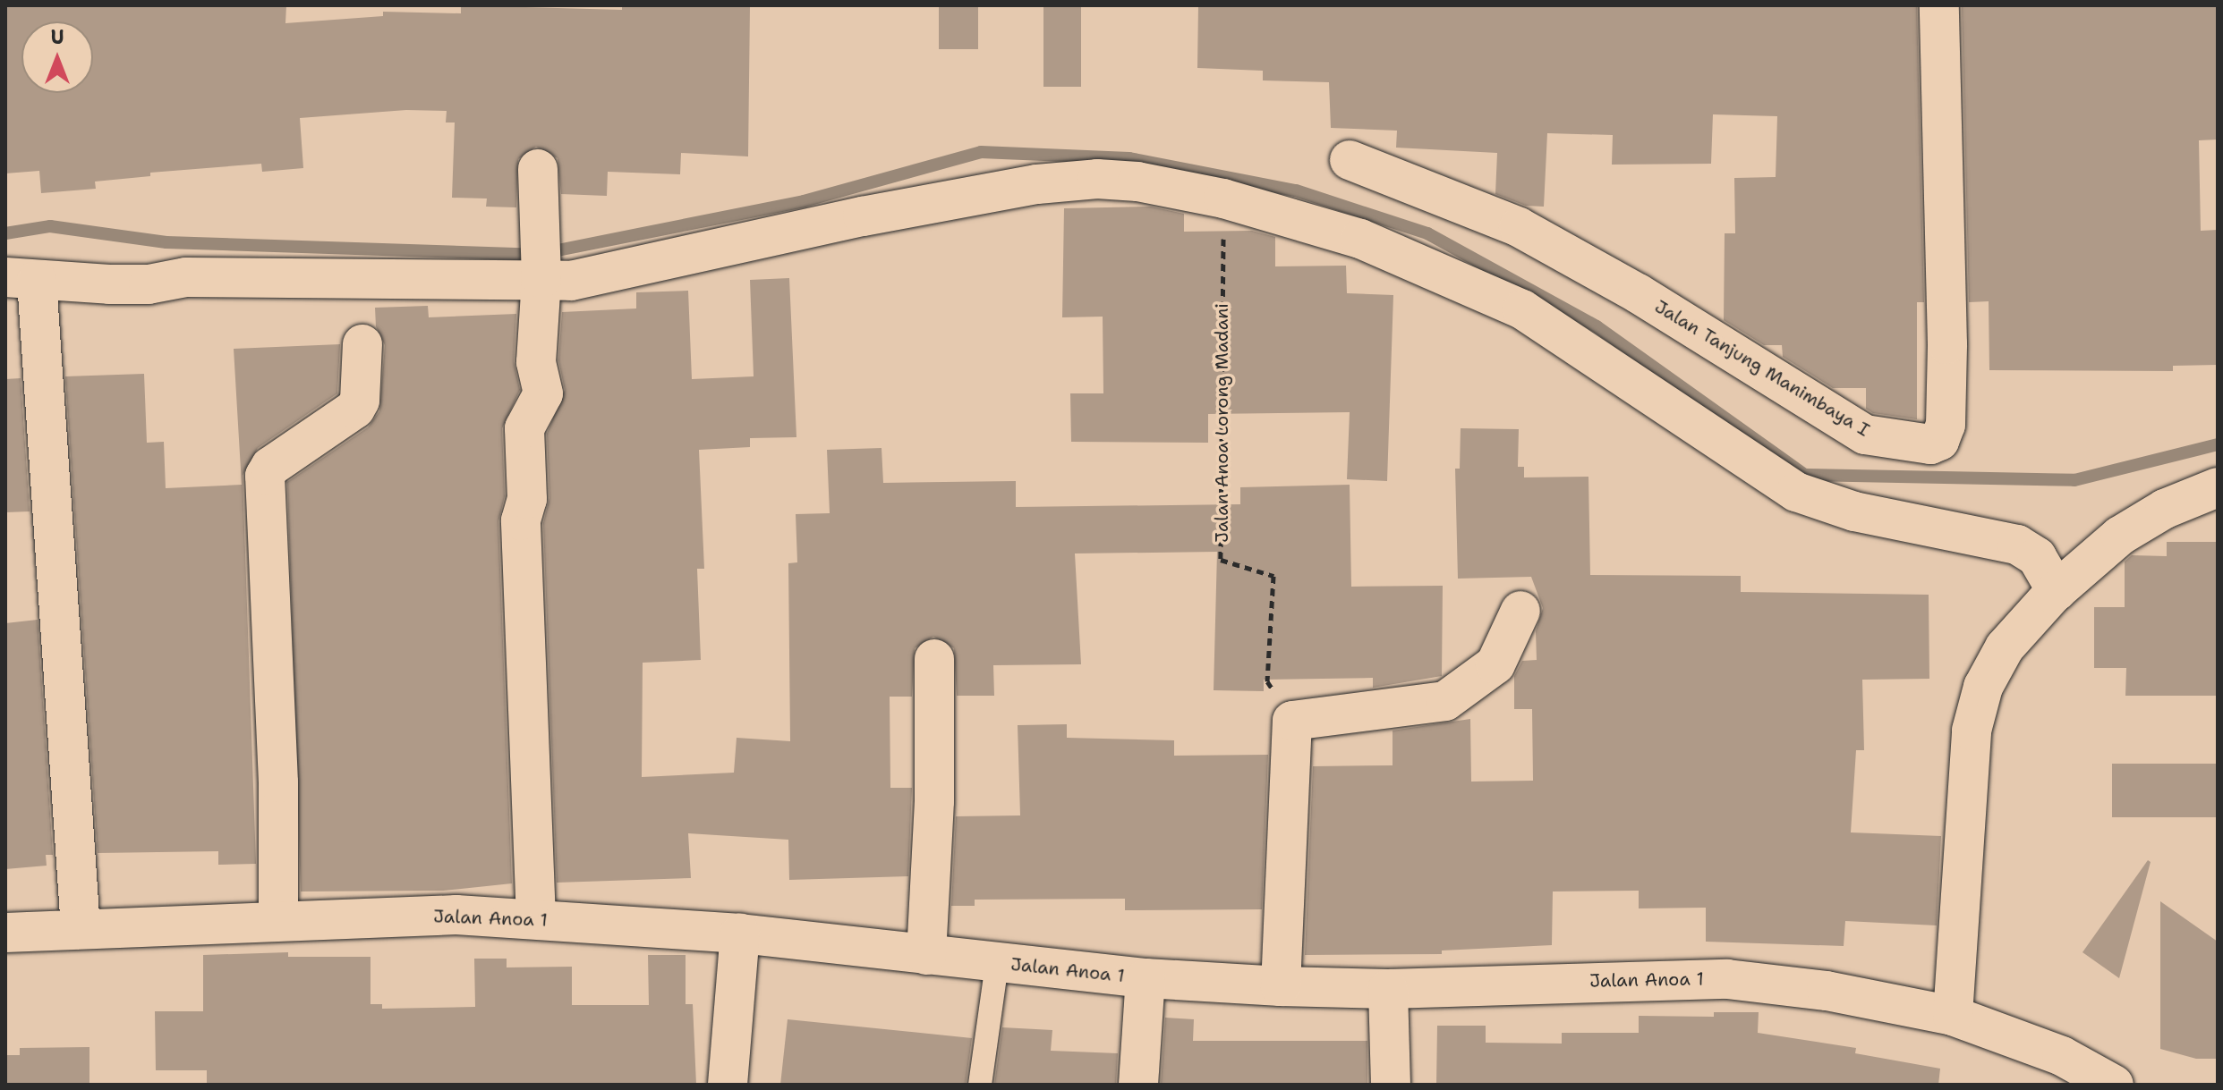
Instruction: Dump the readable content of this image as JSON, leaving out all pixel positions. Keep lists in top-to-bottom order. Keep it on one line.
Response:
{"streets":{"street":["Jalan Tanjung Manimbaya I","Jalan Anoa 1"],"path":["Jalan Anoa Lorong Madani"]},"north":"top"}
